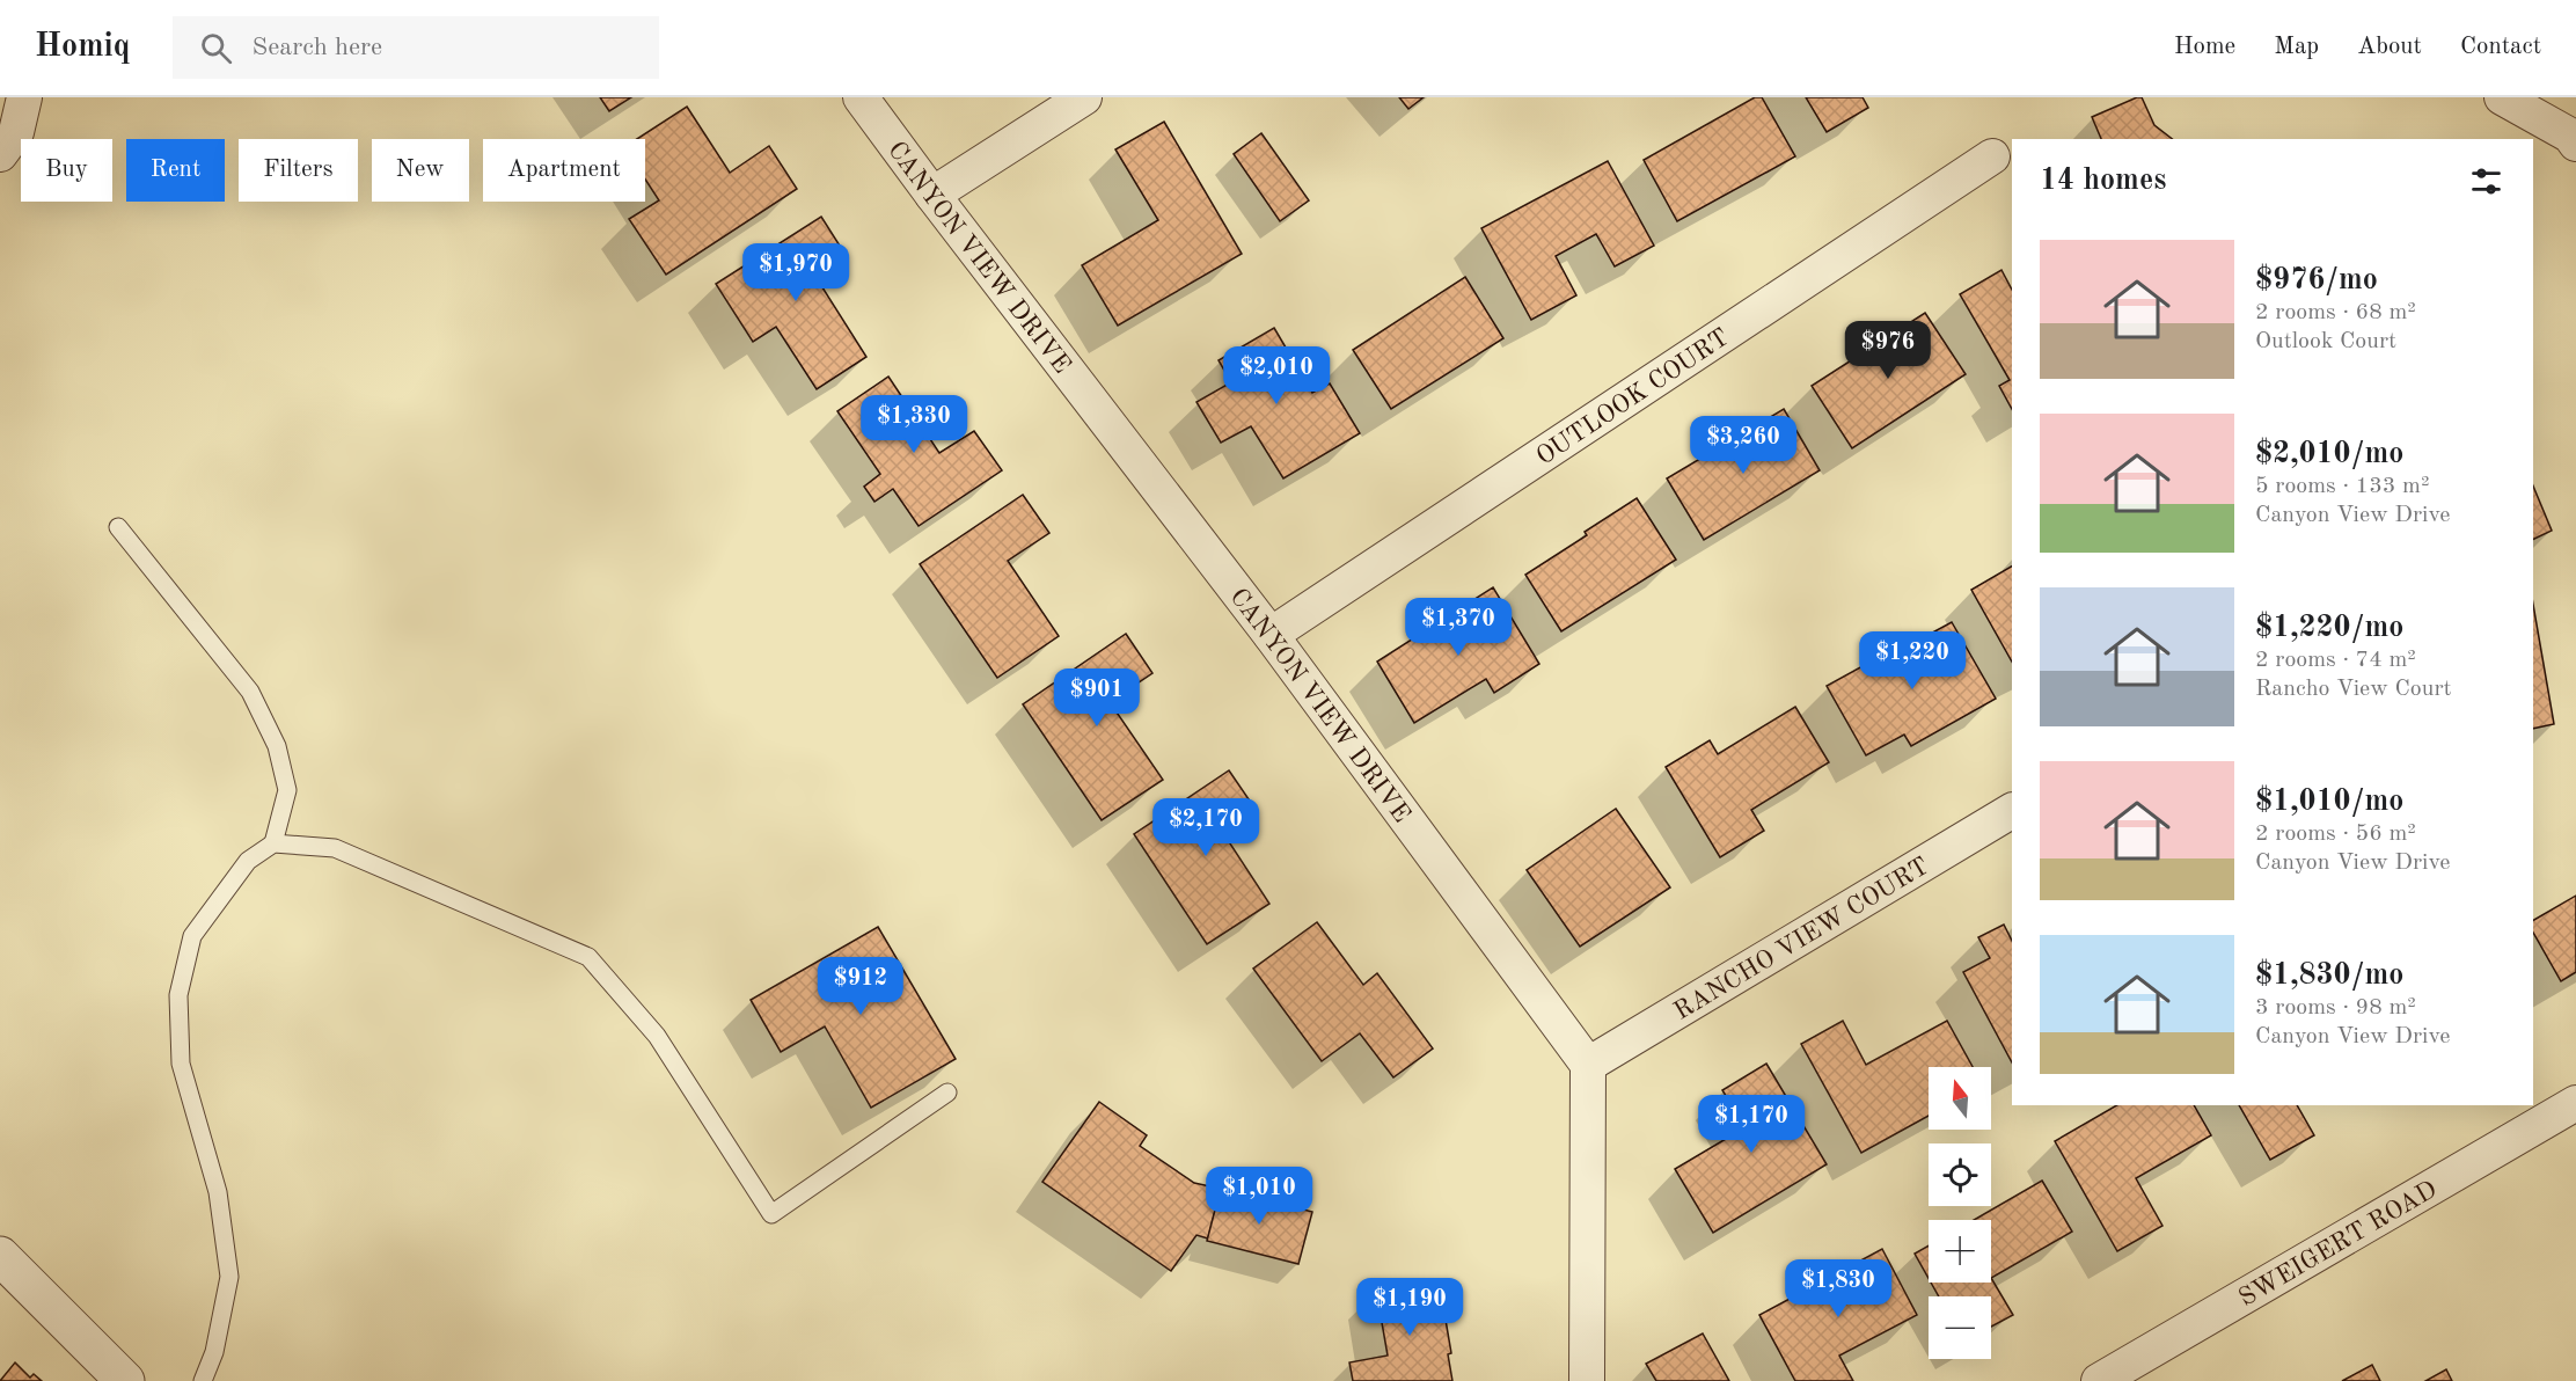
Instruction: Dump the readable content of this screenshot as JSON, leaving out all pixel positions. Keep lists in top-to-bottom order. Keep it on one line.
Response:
{"streets":{"street":["CANYON VIEW DRIVE","OUTLOOK COURT","RANCHO VIEW COURT","SWEIGERT ROAD"]},"crossings":[["CANYON VIEW DRIVE","OUTLOOK COURT"],["CANYON VIEW DRIVE","RANCHO VIEW COURT"]],"north":"top","page":{"header":"Homiq","search":"Search here","nav":["Home","Map","About","Contact"],"chip":["Buy","Rent","Filters","New","Apartment"],"heading":"14 homes","list":[{"name":"$976/mo","note":"2 rooms · 68 m² · Outlook Court"},{"name":"$2,010/mo","note":"5 rooms · 133 m² · Canyon View Drive"},{"name":"$1,220/mo","note":"2 rooms · 74 m² · Rancho View Court"},{"name":"$1,010/mo","note":"2 rooms · 56 m² · Canyon View Drive"},{"name":"$1,830/mo","note":"3 rooms · 98 m² · Canyon View Drive"}],"price":["$1,970","$976","$2,010","$1,330","$3,260","$1,370","$1,220","$901","$2,170","$912","$1,170","$1,010","$1,830","$1,190"],"map_buttons":["+","−"]}}
